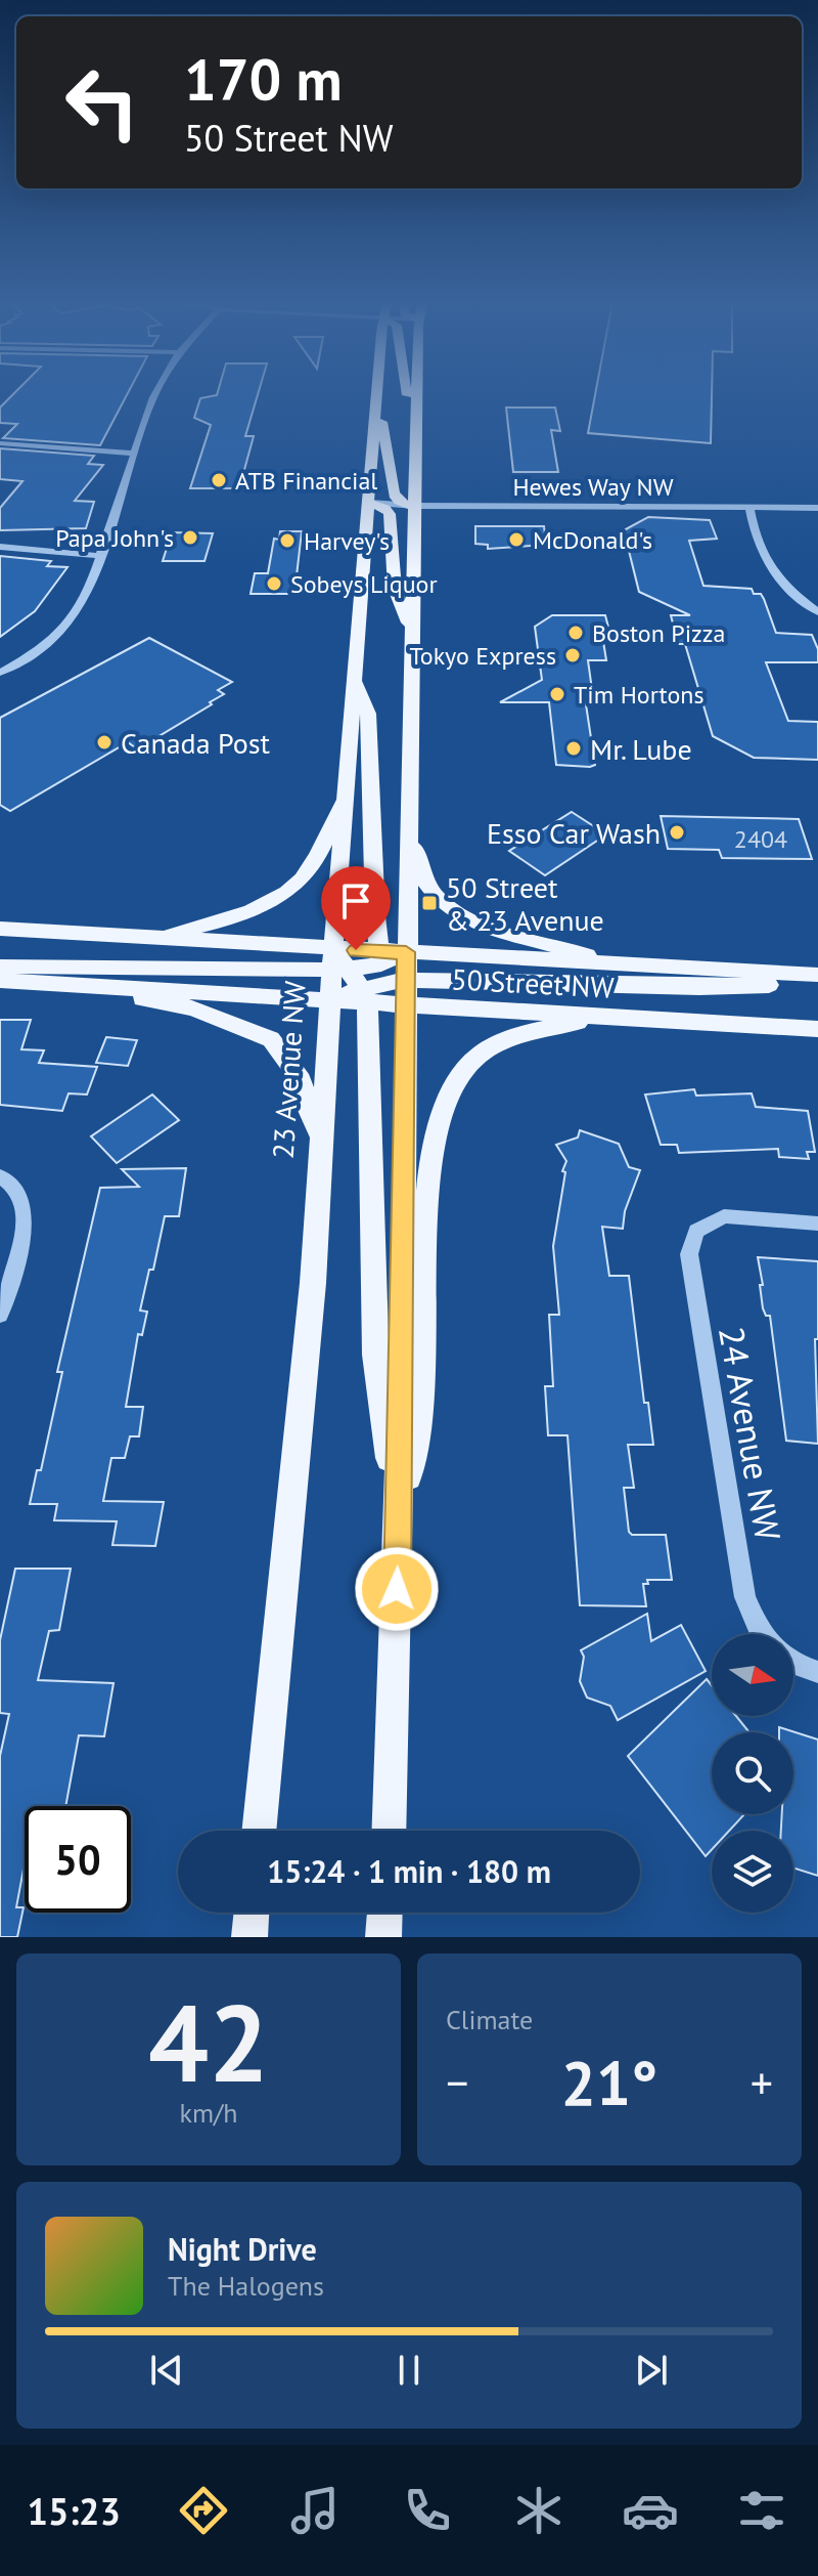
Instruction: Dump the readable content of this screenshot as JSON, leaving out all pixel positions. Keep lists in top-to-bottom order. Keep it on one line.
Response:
{"streets":{"main road":["50 Street NW","23 Avenue NW"],"street":["Hewes Way NW","24 Avenue NW"]},"crossings":[["Hewes Way NW","23 Avenue NW"],["50 Street NW","23 Avenue NW"]],"places":{"other":["ATB Financial","Papa John's","McDonald's","Harvey's","Sobeys Liquor","Boston Pizza","Tokyo Express","Tim Hortons","Canada Post","Mr. Lube","Esso Car Wash"],"transit":["50 Street & 23 Avenue"]},"house_numbers":["2404"],"north":"right","page":{"turn":["170 m","50 Street NW"],"limit":"50","trip":"15:24 · 1 min · 180 m","tile":[["42","km/h"],"Climate"],"heat":["−","21°","+"],"song":["Night Drive","The Halogens"],"tabs":"15:23"}}
